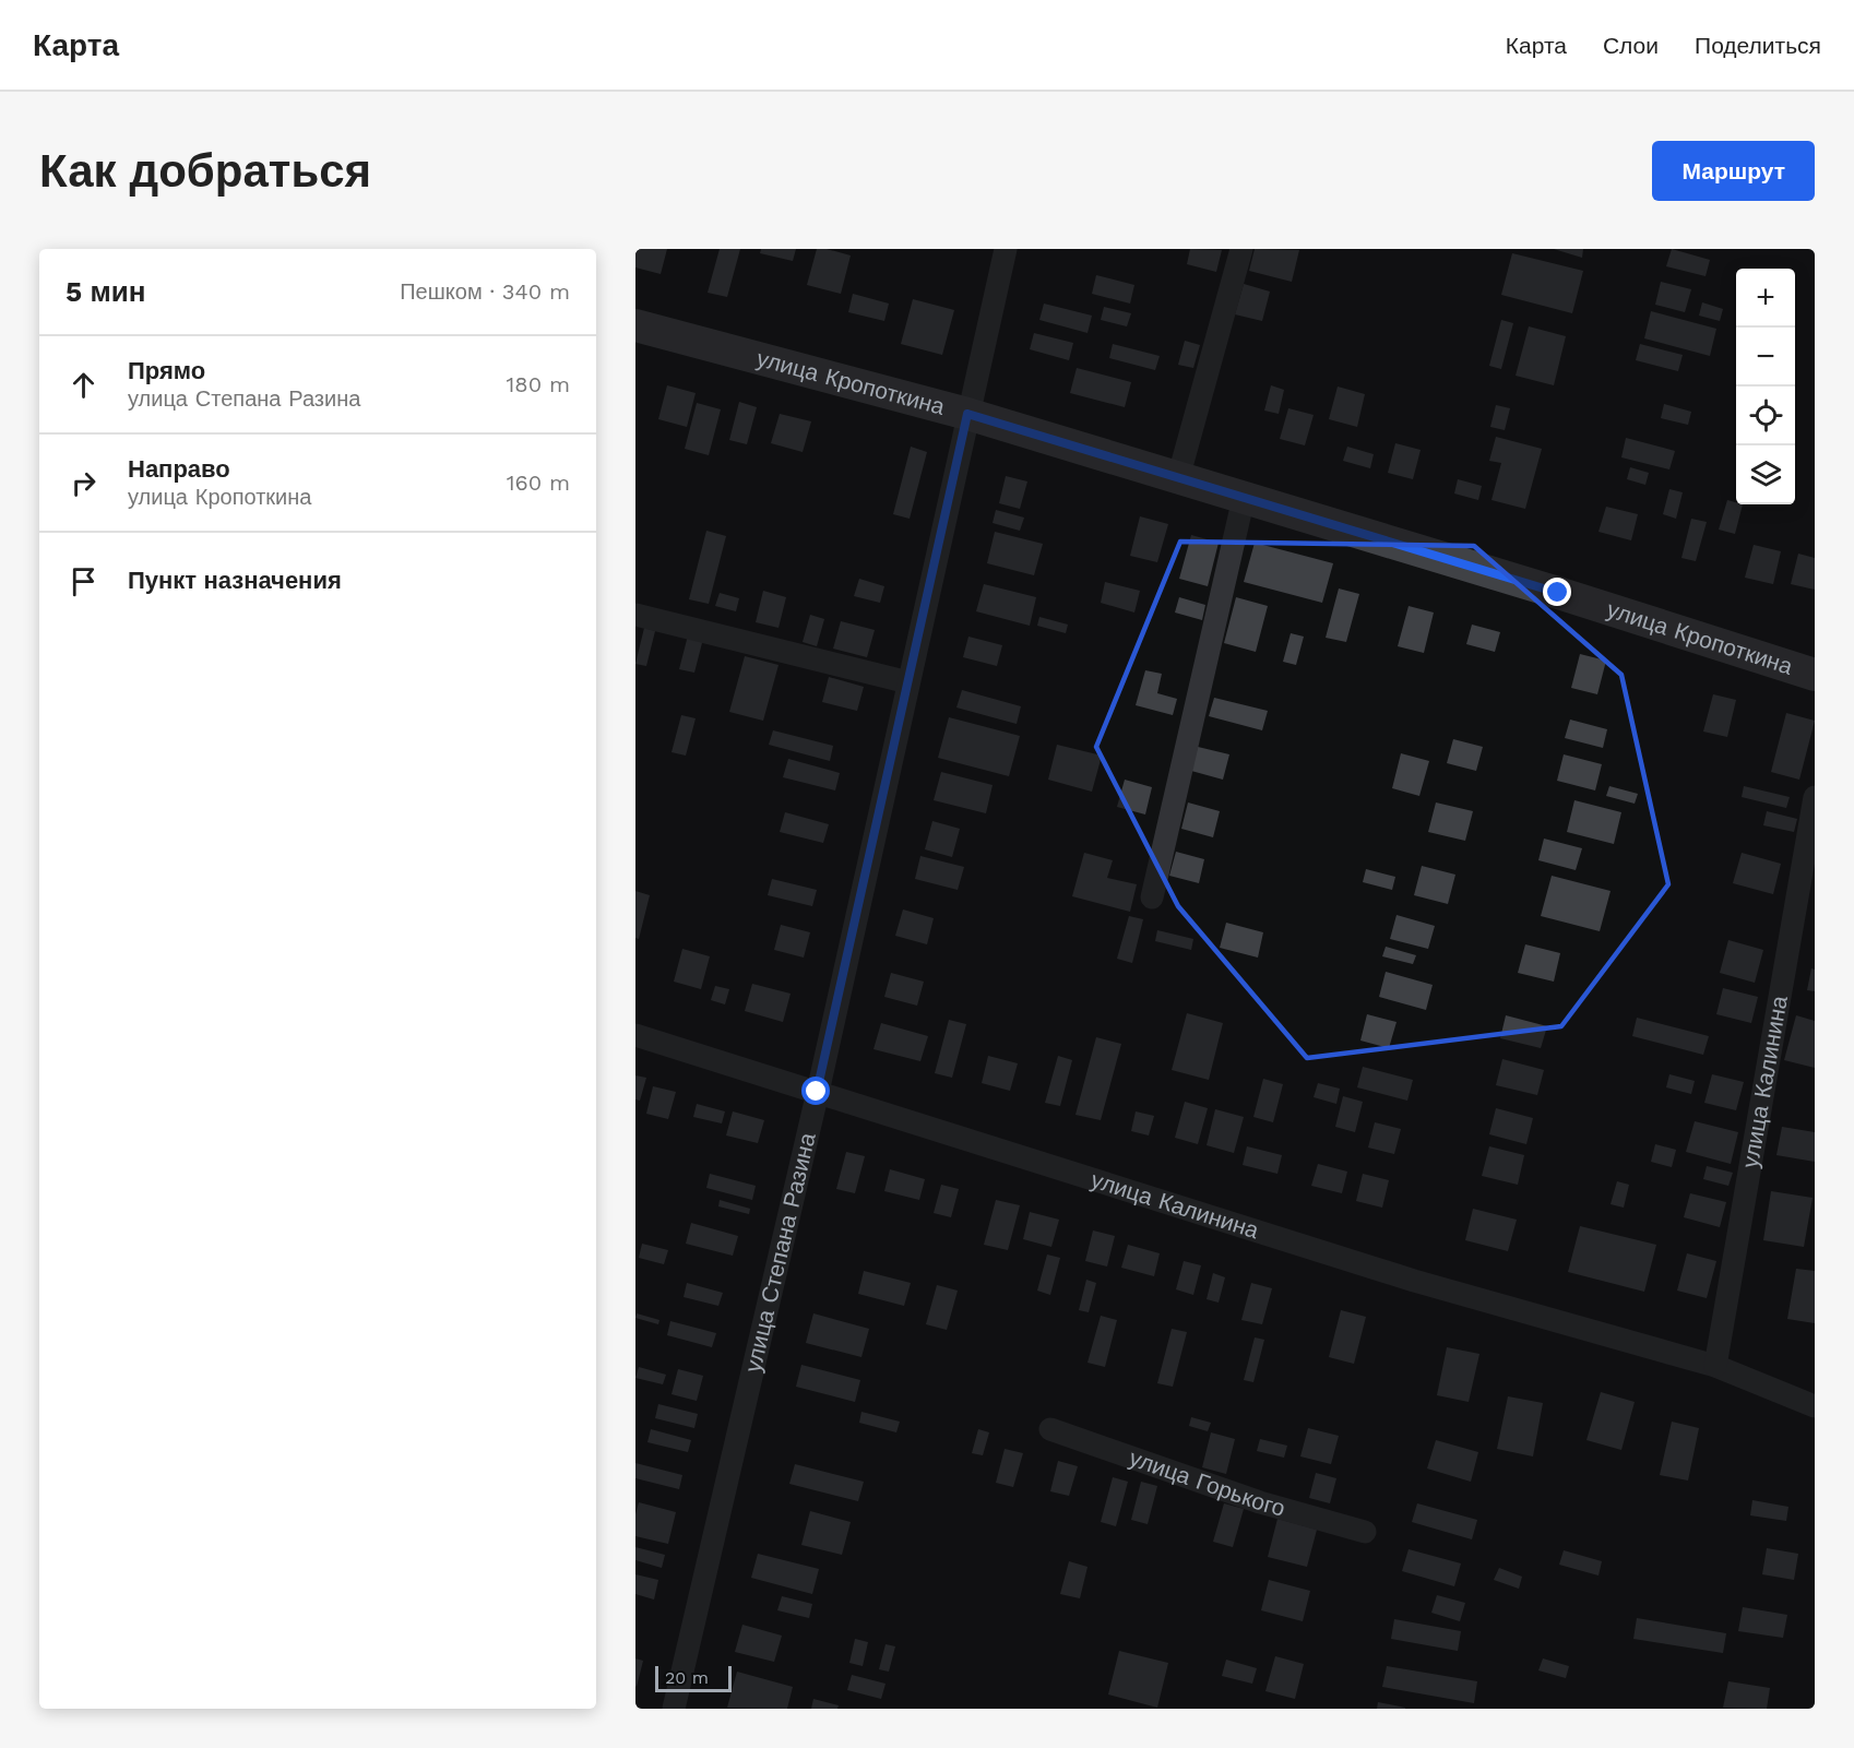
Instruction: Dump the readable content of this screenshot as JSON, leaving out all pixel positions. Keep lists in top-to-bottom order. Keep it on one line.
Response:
{"streets":{"main road":["улица Кропоткина"],"street":["улица Калинина","улица Степана Разина","улица Горького"]},"crossings":[["улица Кропоткина","улица Степана Разина"],["улица Калинина","улица Степана Разина"]],"scale_bar":"20 m","page":{"header":"Карта","nav":["Карта","Слои","Поделиться"],"buttons":"Маршрут","title":"Как добраться","heading":["5 мин","Пешком · 340 m"],"map_buttons":["+","−"],"list":[["Прямо","улица Степана Разина","180 m"],["Направо","улица Кропоткина","160 m"],"Пункт назначения"],"scale":"20 m"}}
